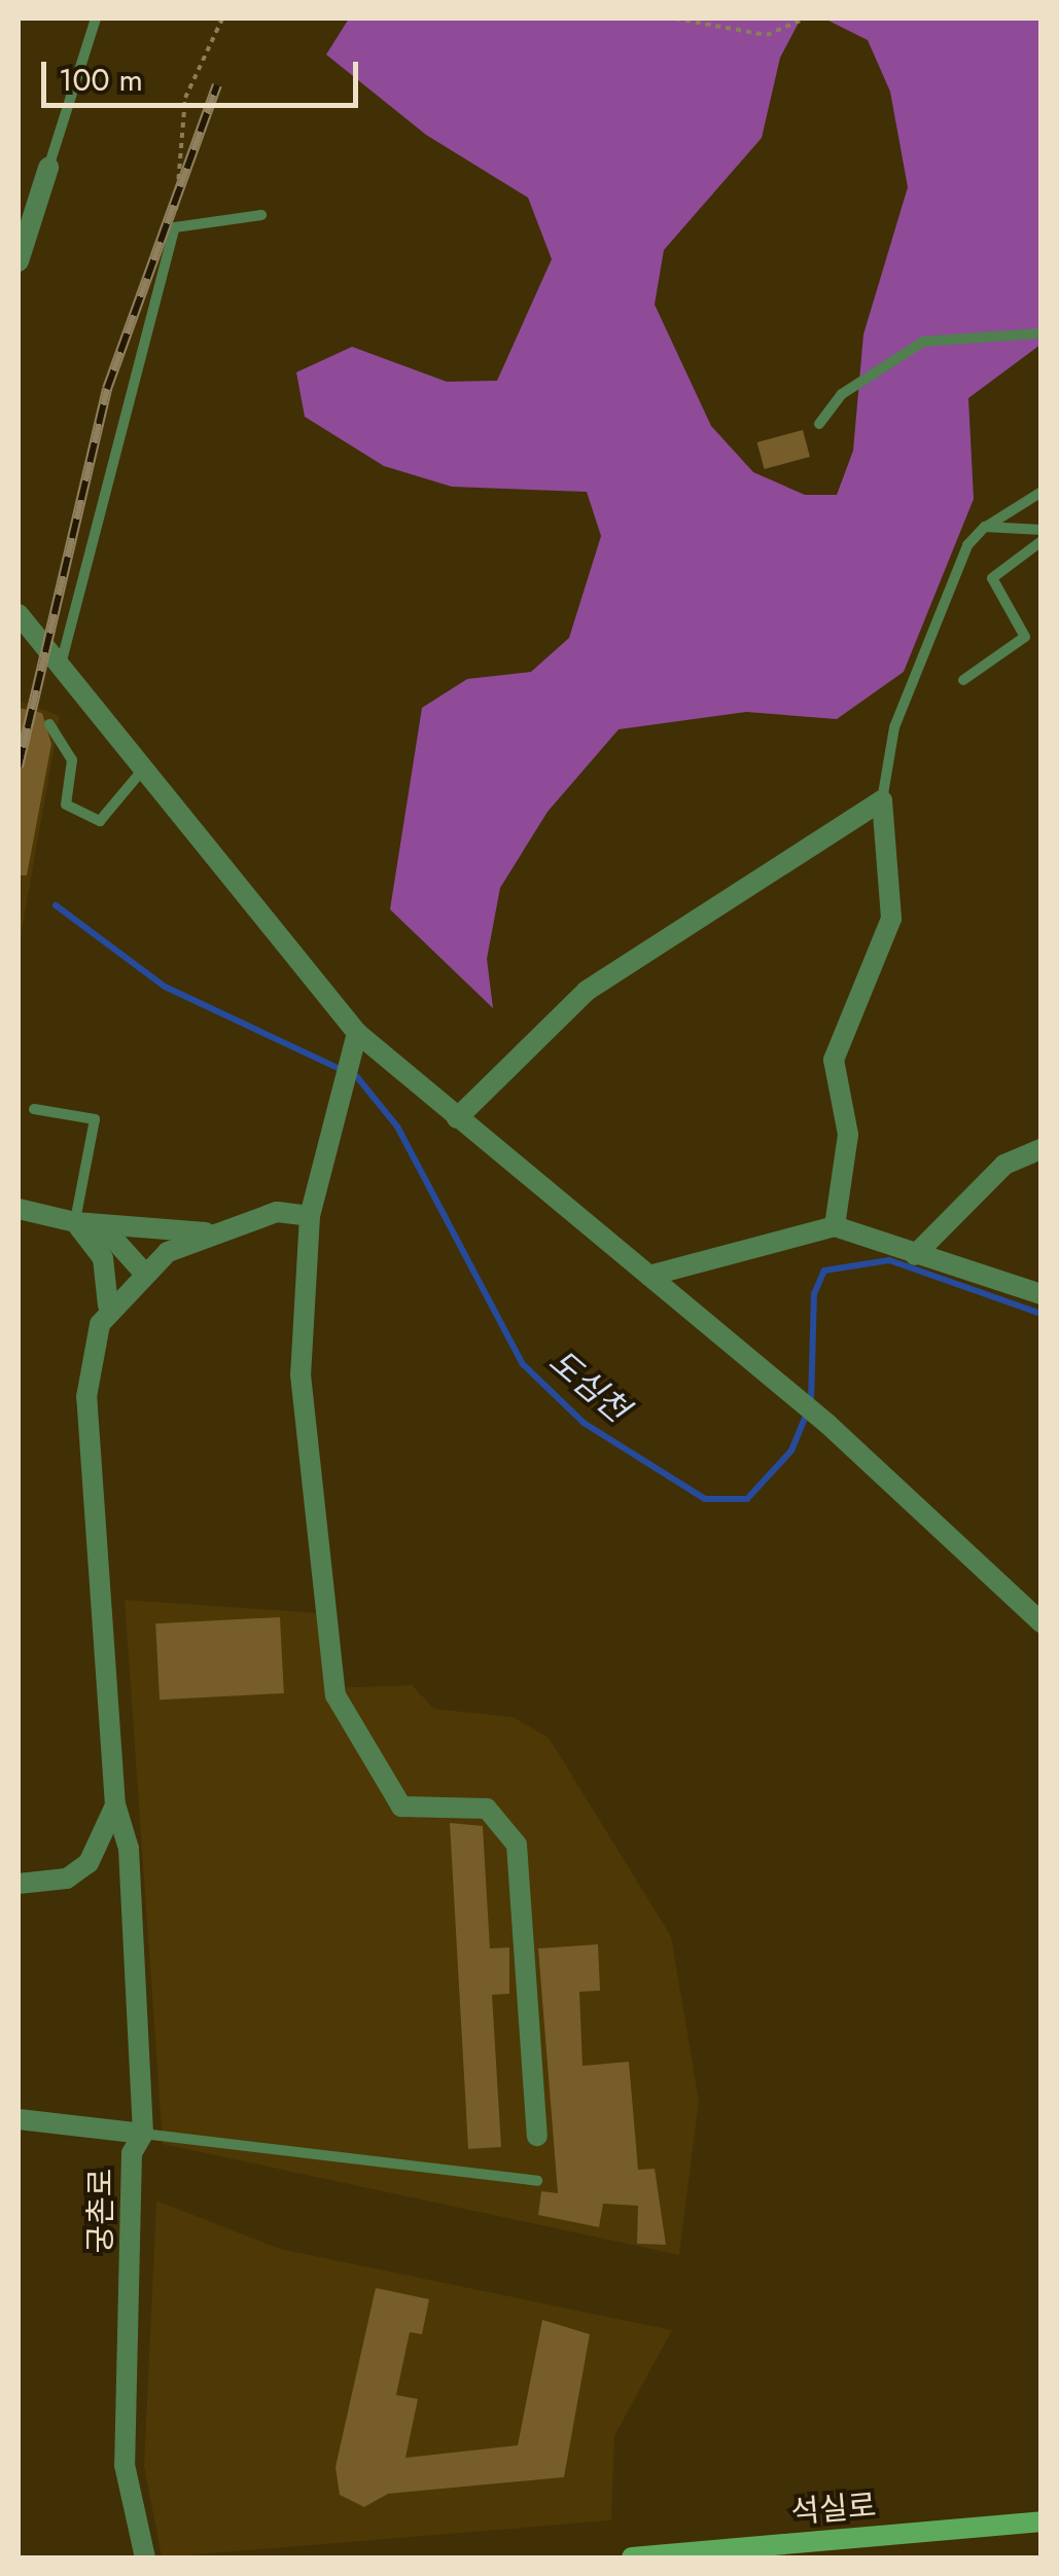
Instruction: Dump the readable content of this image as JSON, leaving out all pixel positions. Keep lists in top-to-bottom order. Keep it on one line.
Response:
{"streets":{"street":["궁촌로","석실로"]},"water":["도심천"],"scale_bar":"100 m"}
